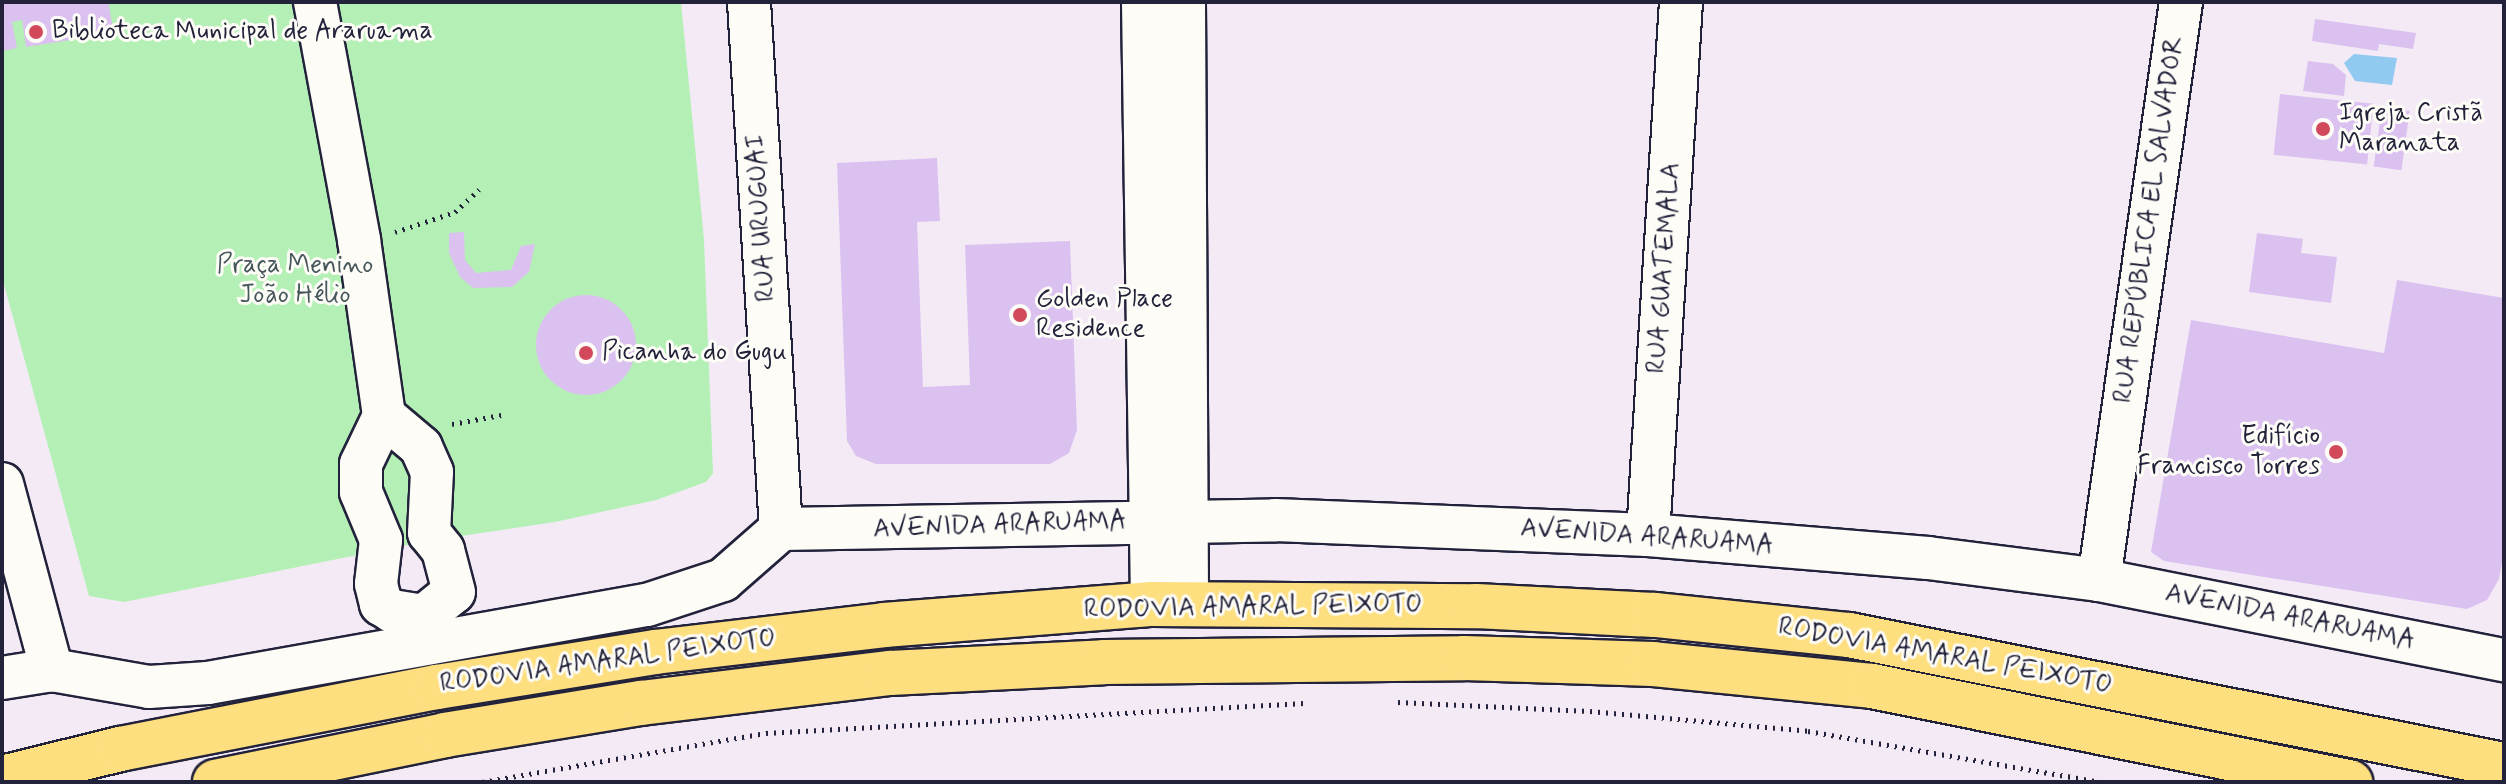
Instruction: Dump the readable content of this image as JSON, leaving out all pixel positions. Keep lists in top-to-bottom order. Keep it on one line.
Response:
{"streets":{"highway":["RODOVIA AMARAL PEIXOTO"],"street":["RUA URUGUAI","RUA REPÚBLICA EL SALVADOR","RUA GUATEMALA","AVENIDA ARARUAMA"]},"crossings":[["RUA URUGUAI","AVENIDA ARARUAMA"],["RUA REPÚBLICA EL SALVADOR","AVENIDA ARARUAMA"],["RUA GUATEMALA","AVENIDA ARARUAMA"]],"parks":["Praça Menino João Hélio"],"places":["Biblioteca Municipal de Araruama","Igreja Cristã Maranata","Golden Place Residence","Picanha do Gugu","Edifício Francisco Torres"]}
